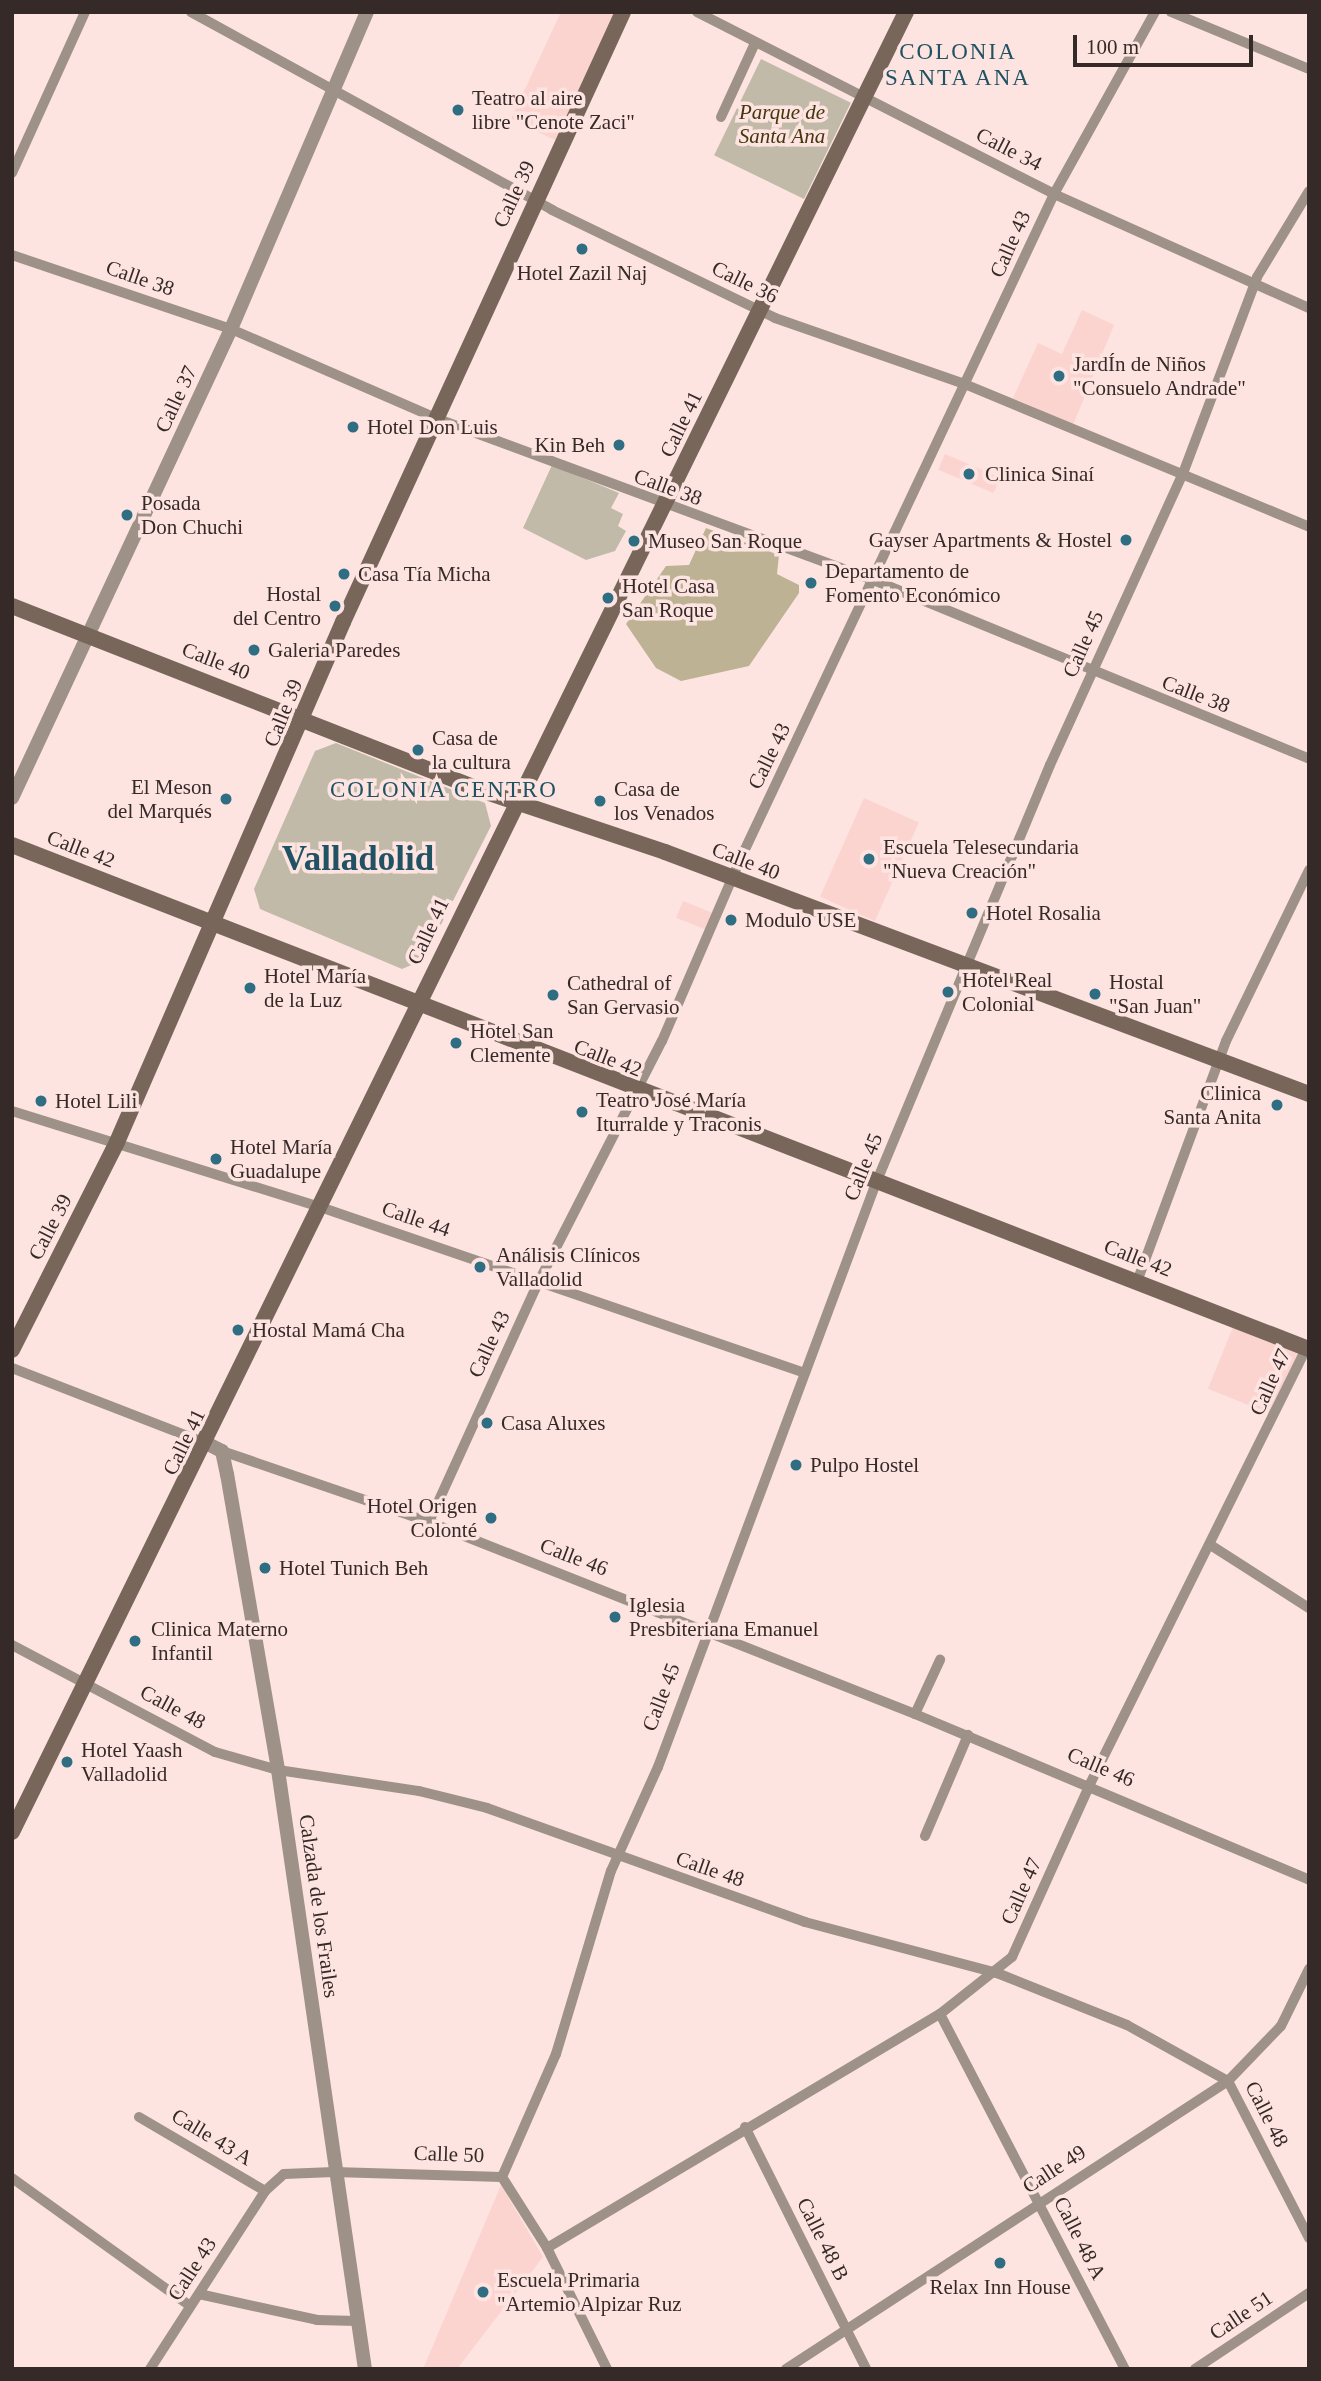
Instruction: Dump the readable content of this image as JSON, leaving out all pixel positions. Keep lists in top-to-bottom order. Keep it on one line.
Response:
{"streets":{"main road":["Calle 39","Calle 41","Calle 40","Calle 42"],"street":["Calle 34","Calle 43","Calle 38","Calle 36","Calle 37","Calle 45","Calle 44","Calle 47","Calle 46","Calle 48","Calzada de los Frailes","Calle 43 A","Calle 50","Calle 49","Calle 48 A","Calle 48 B","Calle 51"]},"crossings":[["Calle 34","Calle 43"],["Calle 34","Calle 41"],["Calle 34","Calle 45"],["Calle 39","Calle 38"],["Calle 39","Calle 36"],["Calle 39","Calle 40"],["Calle 39","Calle 42"],["Calle 39","Calle 44"],["Calle 43","Calle 38"],["Calle 43","Calle 36"],["Calle 43","Calle 40"],["Calle 43","Calle 42"],["Calle 43","Calle 44"],["Calle 43","Calle 46"],["Calle 43","Calle 43 A"],["Calle 43","Calle 50"],["Calle 38","Calle 37"],["Calle 38","Calle 41"],["Calle 38","Calle 45"],["Calle 36","Calle 37"],["Calle 36","Calle 41"],["Calle 36","Calle 45"],["Calle 37","Calle 40"],["Calle 41","Calle 40"],["Calle 41","Calle 42"],["Calle 41","Calle 44"],["Calle 41","Calle 46"],["Calle 41","Calle 48"],["Calle 41","Calzada de los Frailes"],["Calle 45","Calle 40"],["Calle 45","Calle 42"],["Calle 45","Calle 44"],["Calle 45","Calle 46"],["Calle 45","Calle 48"],["Calle 45","Calle 50"],["Calle 42","Calle 47"],["Calle 47","Calle 46"],["Calle 47","Calle 48"],["Calle 47","Calle 50"],["Calle 47","Calle 48 A"],["Calle 47","Calle 48 B"],["Calle 46","Calzada de los Frailes"],["Calle 48","Calzada de los Frailes"],["Calle 48","Calle 49"],["Calzada de los Frailes","Calle 50"],["Calle 43 A","Calle 50"],["Calle 49","Calle 48 A"],["Calle 49","Calle 48 B"]],"districts":["COLONIA SANTA ANA","COLONIA CENTRO","Valladolid"],"parks":["Parque de Santa Ana"],"places":["Teatro al aire libre \"Cenote Zaci\"","Hotel Zazil Naj","JardÍn de Niños \"Consuelo Andrade\"","Hotel Don Luis","Kin Beh","Clinica Sinaí","Posada Don Chuchi","Gayser Apartments & Hostel","Museo San Roque","Casa Tía Micha","Departamento de Fomento Económico","Hotel Casa San Roque","Hostal del Centro","Galeria Paredes","Casa de la cultura","El Meson del Marqués","Casa de los Venados","Escuela Telesecundaria \"Nueva Creación\"","Hotel Rosalia","Modulo USE","Hotel María de la Luz","Hotel Real Colonial","Hostal \"San Juan\"","Cathedral of San Gervasio","Hotel San Clemente","Hotel Lili","Clinica Santa Anita","Teatro José María Iturralde y Traconis","Hotel María Guadalupe","Análisis Clínicos Valladolid","Hostal Mamá Cha","Casa Aluxes","Pulpo Hostel","Hotel Origen Colonté","Hotel Tunich Beh","Iglesia Presbiteriana Emanuel","Clinica Materno Infantil","Hotel Yaash Valladolid","Relax Inn House","Escuela Primaria \"Artemio Alpizar Ruz"],"scale_bar":"100 m"}
